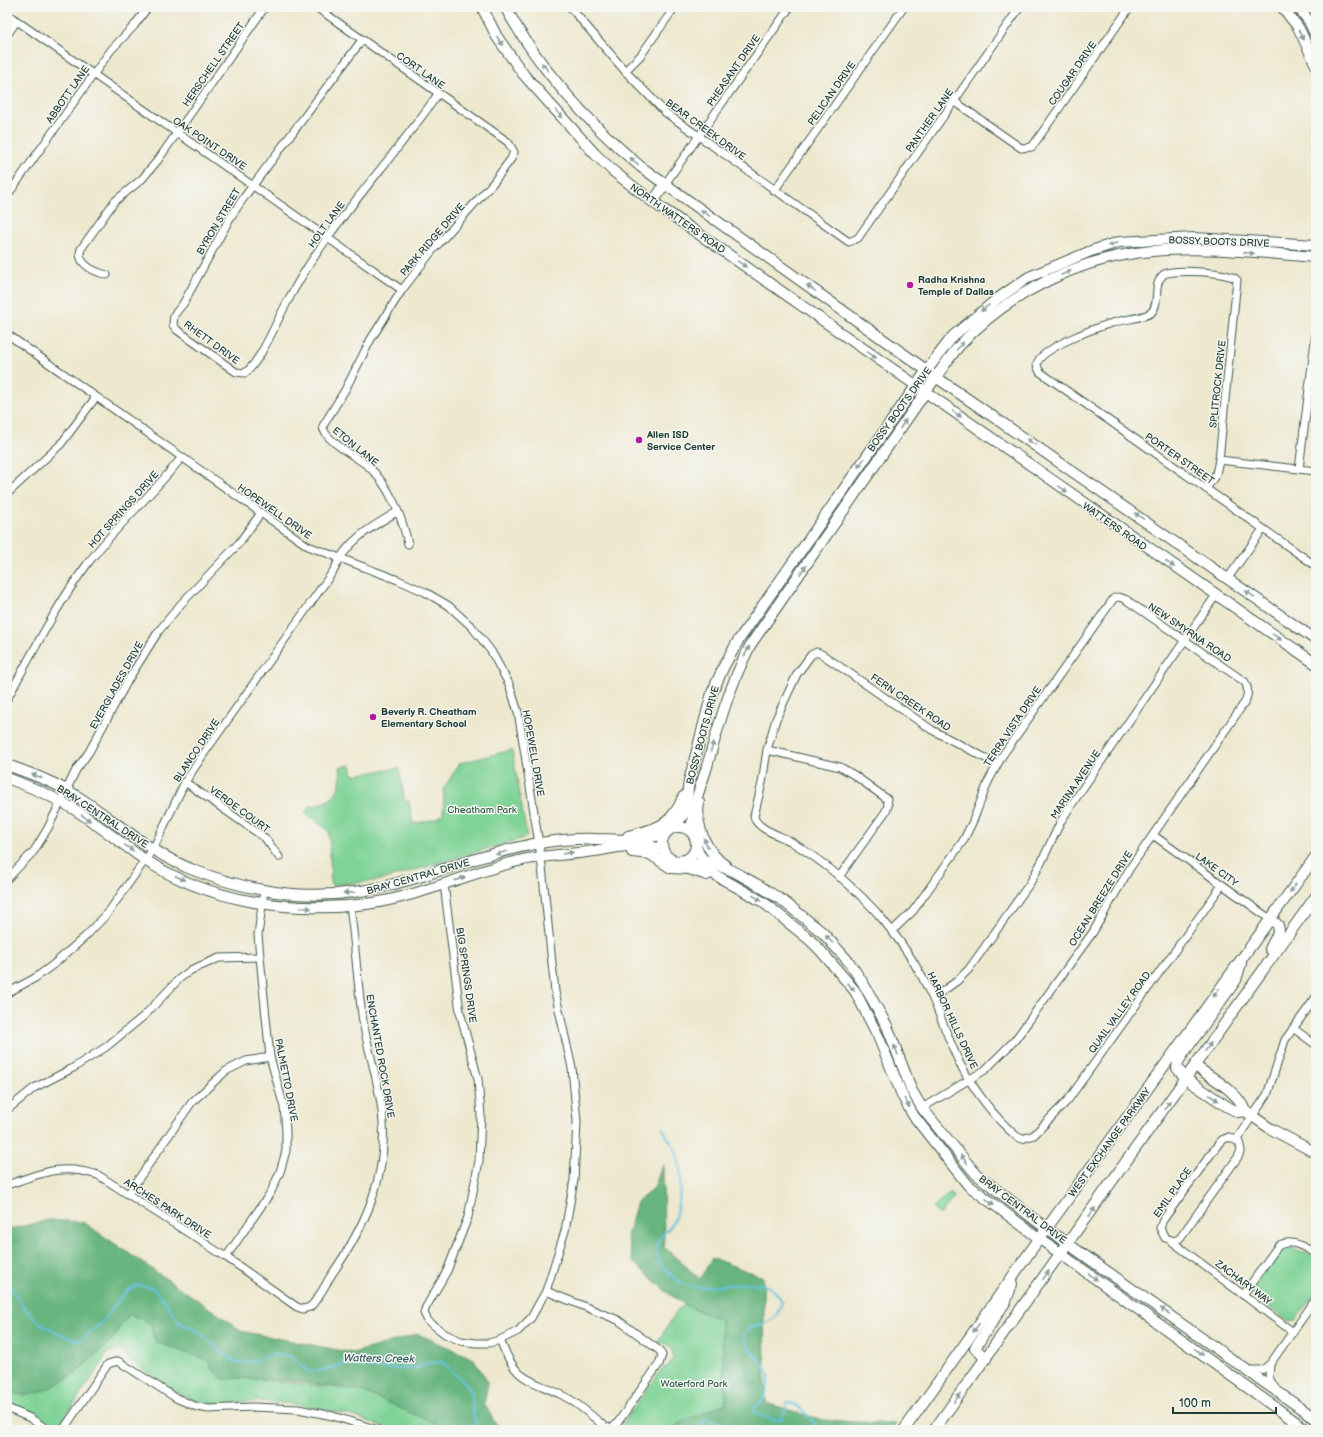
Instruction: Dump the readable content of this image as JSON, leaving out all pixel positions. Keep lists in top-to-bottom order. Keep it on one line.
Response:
{"streets":{"street":["HERSCHELL STREET","CORT LANE","PHEASANT DRIVE","COUGAR DRIVE","PELICAN DRIVE","ABBOTT LANE","PANTHER LANE","BEAR CREEK DRIVE","OAK POINT DRIVE","NORTH WATTERS ROAD","BYRON STREET","HOLT LANE","PARK RIDGE DRIVE","BOSSY BOOTS DRIVE","RHETT DRIVE","SPLITROCK DRIVE","ETON LANE","PORTER STREET","HOT SPRINGS DRIVE","HOPEWELL DRIVE","WATTERS ROAD","NEW SMYRNA ROAD","EVERGLADES DRIVE","FERN CREEK ROAD","TERRA VISTA DRIVE","BLANCO DRIVE","MARINA AVENUE","VERDE COURT","BRAY CENTRAL DRIVE","LAKE CITY","OCEAN BREEZE DRIVE","BIG SPRINGS DRIVE","QUAIL VALLEY ROAD","HARBOR HILLS DRIVE","ENCHANTED ROCK DRIVE","PALMETTO DRIVE","WEST EXCHANGE PARKWAY","EMIL PLACE","ARCHES PARK DRIVE","ZACHARY WAY"]},"crossings":[["HERSCHELL STREET","OAK POINT DRIVE"],["CORT LANE","BYRON STREET"],["CORT LANE","HOLT LANE"],["CORT LANE","PARK RIDGE DRIVE"],["PHEASANT DRIVE","BEAR CREEK DRIVE"],["PHEASANT DRIVE","NORTH WATTERS ROAD"],["COUGAR DRIVE","PANTHER LANE"],["PELICAN DRIVE","BEAR CREEK DRIVE"],["ABBOTT LANE","OAK POINT DRIVE"],["PANTHER LANE","BEAR CREEK DRIVE"],["OAK POINT DRIVE","BYRON STREET"],["OAK POINT DRIVE","HOLT LANE"],["OAK POINT DRIVE","PARK RIDGE DRIVE"],["NORTH WATTERS ROAD","BOSSY BOOTS DRIVE"],["NORTH WATTERS ROAD","WATTERS ROAD"],["BYRON STREET","RHETT DRIVE"],["HOLT LANE","RHETT DRIVE"],["PARK RIDGE DRIVE","ETON LANE"],["BOSSY BOOTS DRIVE","WATTERS ROAD"],["BOSSY BOOTS DRIVE","BRAY CENTRAL DRIVE"],["SPLITROCK DRIVE","PORTER STREET"],["ETON LANE","BLANCO DRIVE"],["HOT SPRINGS DRIVE","HOPEWELL DRIVE"],["HOPEWELL DRIVE","EVERGLADES DRIVE"],["HOPEWELL DRIVE","BLANCO DRIVE"],["HOPEWELL DRIVE","BRAY CENTRAL DRIVE"],["HOPEWELL DRIVE","BIG SPRINGS DRIVE"],["WATTERS ROAD","MARINA AVENUE"],["NEW SMYRNA ROAD","TERRA VISTA DRIVE"],["NEW SMYRNA ROAD","MARINA AVENUE"],["NEW SMYRNA ROAD","OCEAN BREEZE DRIVE"],["EVERGLADES DRIVE","BRAY CENTRAL DRIVE"],["FERN CREEK ROAD","TERRA VISTA DRIVE"],["FERN CREEK ROAD","HARBOR HILLS DRIVE"],["TERRA VISTA DRIVE","HARBOR HILLS DRIVE"],["BLANCO DRIVE","VERDE COURT"],["BLANCO DRIVE","BRAY CENTRAL DRIVE"],["MARINA AVENUE","HARBOR HILLS DRIVE"],["BRAY CENTRAL DRIVE","OCEAN BREEZE DRIVE"],["BRAY CENTRAL DRIVE","BIG SPRINGS DRIVE"],["BRAY CENTRAL DRIVE","ENCHANTED ROCK DRIVE"],["BRAY CENTRAL DRIVE","PALMETTO DRIVE"],["BRAY CENTRAL DRIVE","WEST EXCHANGE PARKWAY"],["LAKE CITY","OCEAN BREEZE DRIVE"],["LAKE CITY","QUAIL VALLEY ROAD"],["LAKE CITY","WEST EXCHANGE PARKWAY"],["OCEAN BREEZE DRIVE","HARBOR HILLS DRIVE"],["QUAIL VALLEY ROAD","HARBOR HILLS DRIVE"],["ENCHANTED ROCK DRIVE","ARCHES PARK DRIVE"],["PALMETTO DRIVE","ARCHES PARK DRIVE"],["EMIL PLACE","ZACHARY WAY"]],"water":["Watters Creek"],"parks":["Cheatham Park","Waterford Park"],"places":["Radha Krishna Temple of Dallas","Allen ISD Service Center","Beverly R. Cheatham Elementary School"],"scale_bar":"100 m"}
